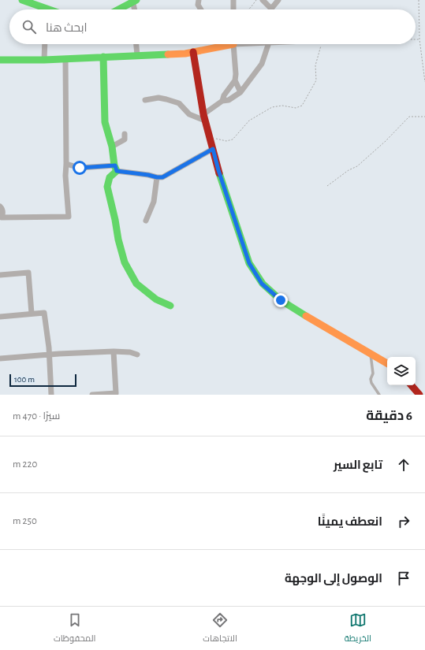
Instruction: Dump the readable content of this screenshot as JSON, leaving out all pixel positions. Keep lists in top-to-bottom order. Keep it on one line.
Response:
{"scale_bar":"100 m","page":{"search":"ابحث هنا","scale":"100 m","heading":["6 دقيقة","سيرًا · 470 m"],"list":[["تابع السير","220 m"],["انعطف يمينًا","250 m"],"الوصول إلى الوجهة"],"nav":["الخريطة","الاتجاهات","المحفوظات"]}}
